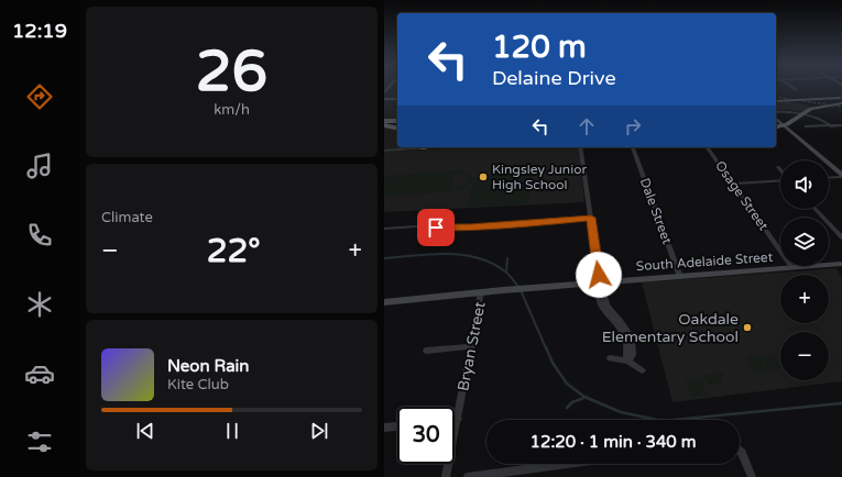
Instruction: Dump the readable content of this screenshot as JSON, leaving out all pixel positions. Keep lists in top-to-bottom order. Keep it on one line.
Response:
{"streets":{"street":["Osage Street","Dale Street","South Adelaide Street","Bryan Street"]},"crossings":[["Osage Street","South Adelaide Street"],["Dale Street","South Adelaide Street"],["South Adelaide Street","Bryan Street"]],"places":["Kingsley Junior High School","Oakdale Elementary School"],"page":{"tabs":"12:19","tile":[["26","km/h"],"Climate"],"turn":["120 m","Delaine Drive"],"map_buttons":["+","−"],"heat":["−","22°","+"],"song":["Neon Rain","Kite Club"],"limit":"30","trip":"12:20 · 1 min · 340 m"}}
